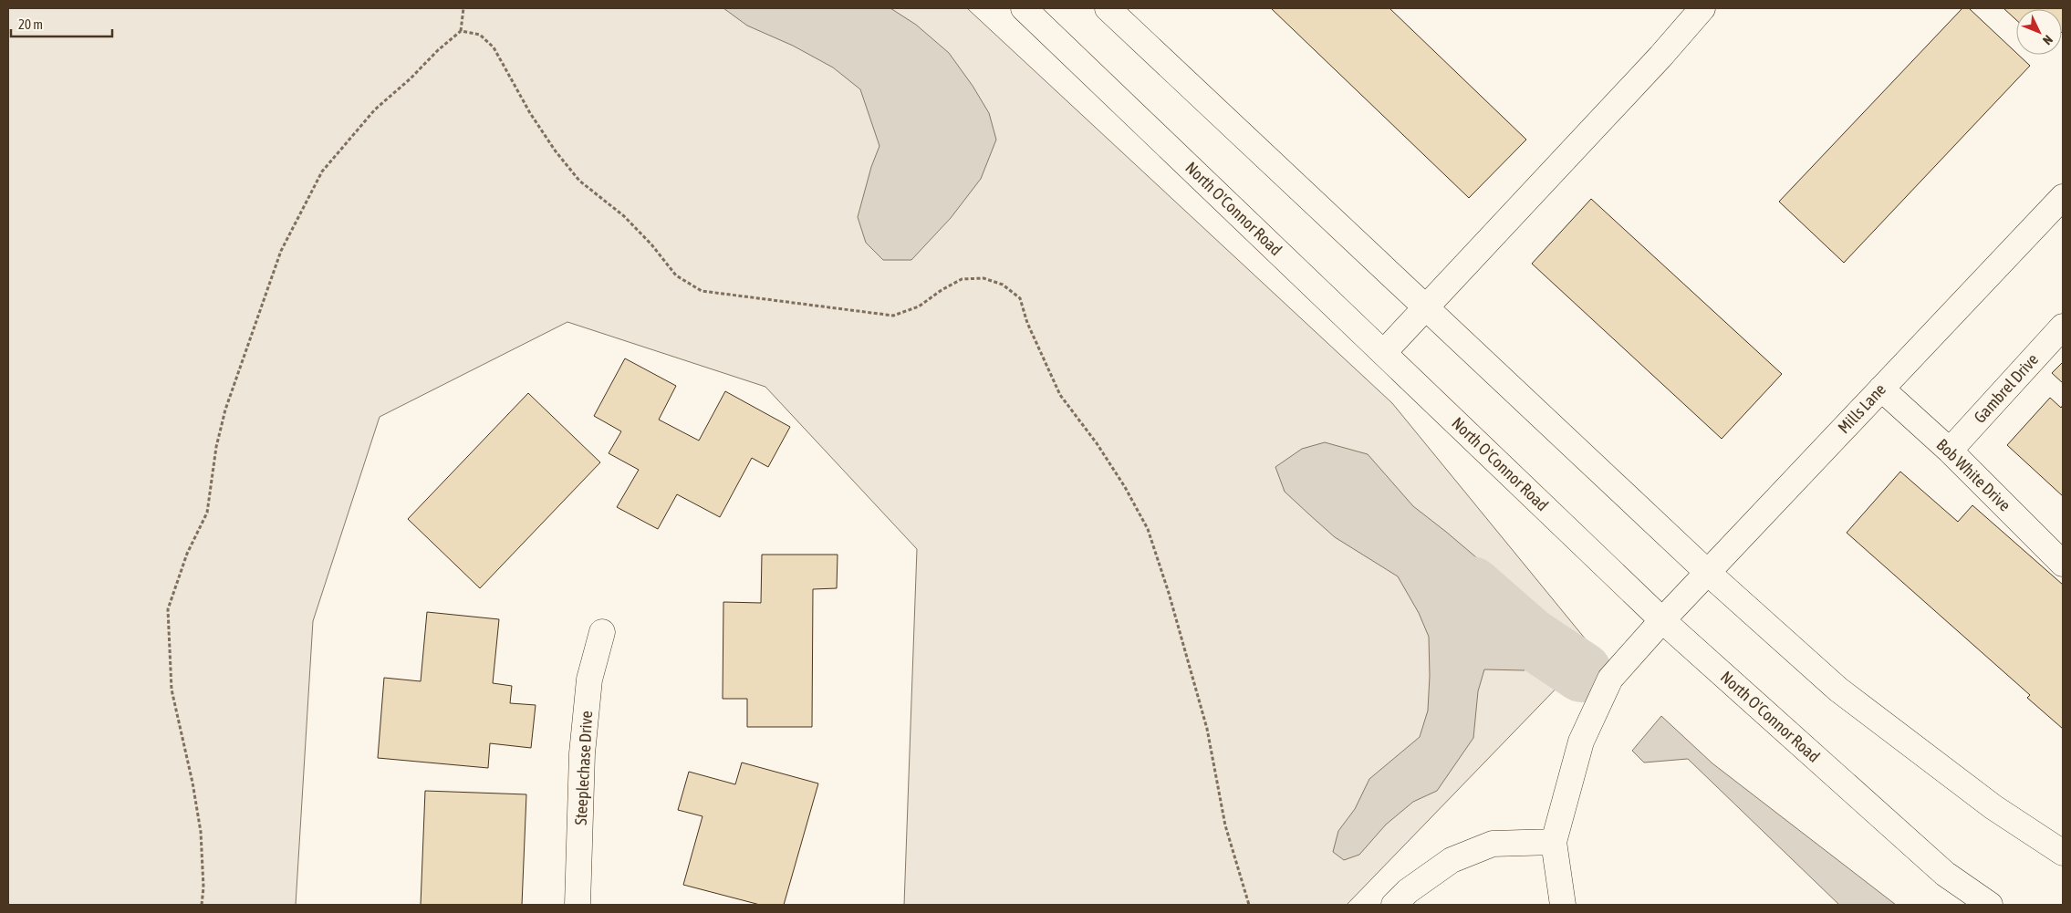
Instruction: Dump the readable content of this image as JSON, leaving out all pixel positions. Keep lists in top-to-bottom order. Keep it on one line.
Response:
{"streets":{"main road":["North O'Connor Road","Gambrel Drive","Mills Lane","Bob White Drive","Steeplechase Drive"]},"crossings":[["North O'Connor Road","Mills Lane"],["Gambrel Drive","Bob White Drive"],["Mills Lane","Bob White Drive"]],"scale_bar":"20 m","north":"bottom right"}
